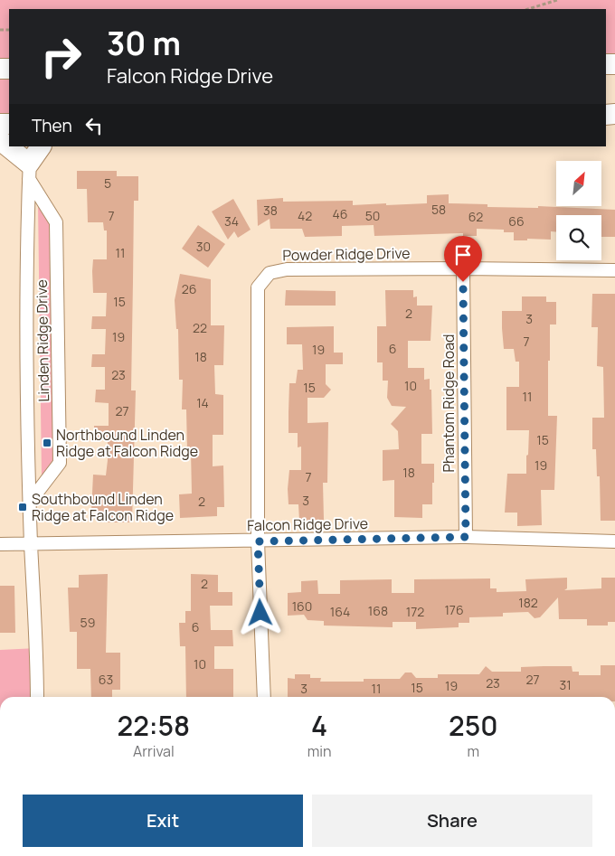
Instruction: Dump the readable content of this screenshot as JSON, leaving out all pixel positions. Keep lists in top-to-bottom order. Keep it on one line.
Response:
{"streets":{"street":["Powder Ridge Drive","Linden Ridge Drive","Phantom Ridge Road","Falcon Ridge Drive"]},"crossings":[["Powder Ridge Drive","Phantom Ridge Road"],["Powder Ridge Drive","Falcon Ridge Drive"],["Linden Ridge Drive","Falcon Ridge Drive"],["Phantom Ridge Road","Falcon Ridge Drive"]],"places":{"transit":["Northbound Linden Ridge at Falcon Ridge","Southbound Linden Ridge at Falcon Ridge"]},"house_numbers":["5","58","38","46","7","42","50","62","34","66","30","11","26","15","2","3","22","19","7","6","19","18","23","10","15","11","14","27","15","19","18","7","3","2","2","182","160","176","168","164","172","59","6","10","63","27","23","31","19","15","3","11"],"north":"top right","page":{"turn":["30 m","Falcon Ridge Drive"],"then":"Then","eta":["22:58","Arrival","4","min","250","m"],"buttons":["Exit","Share"]}}
